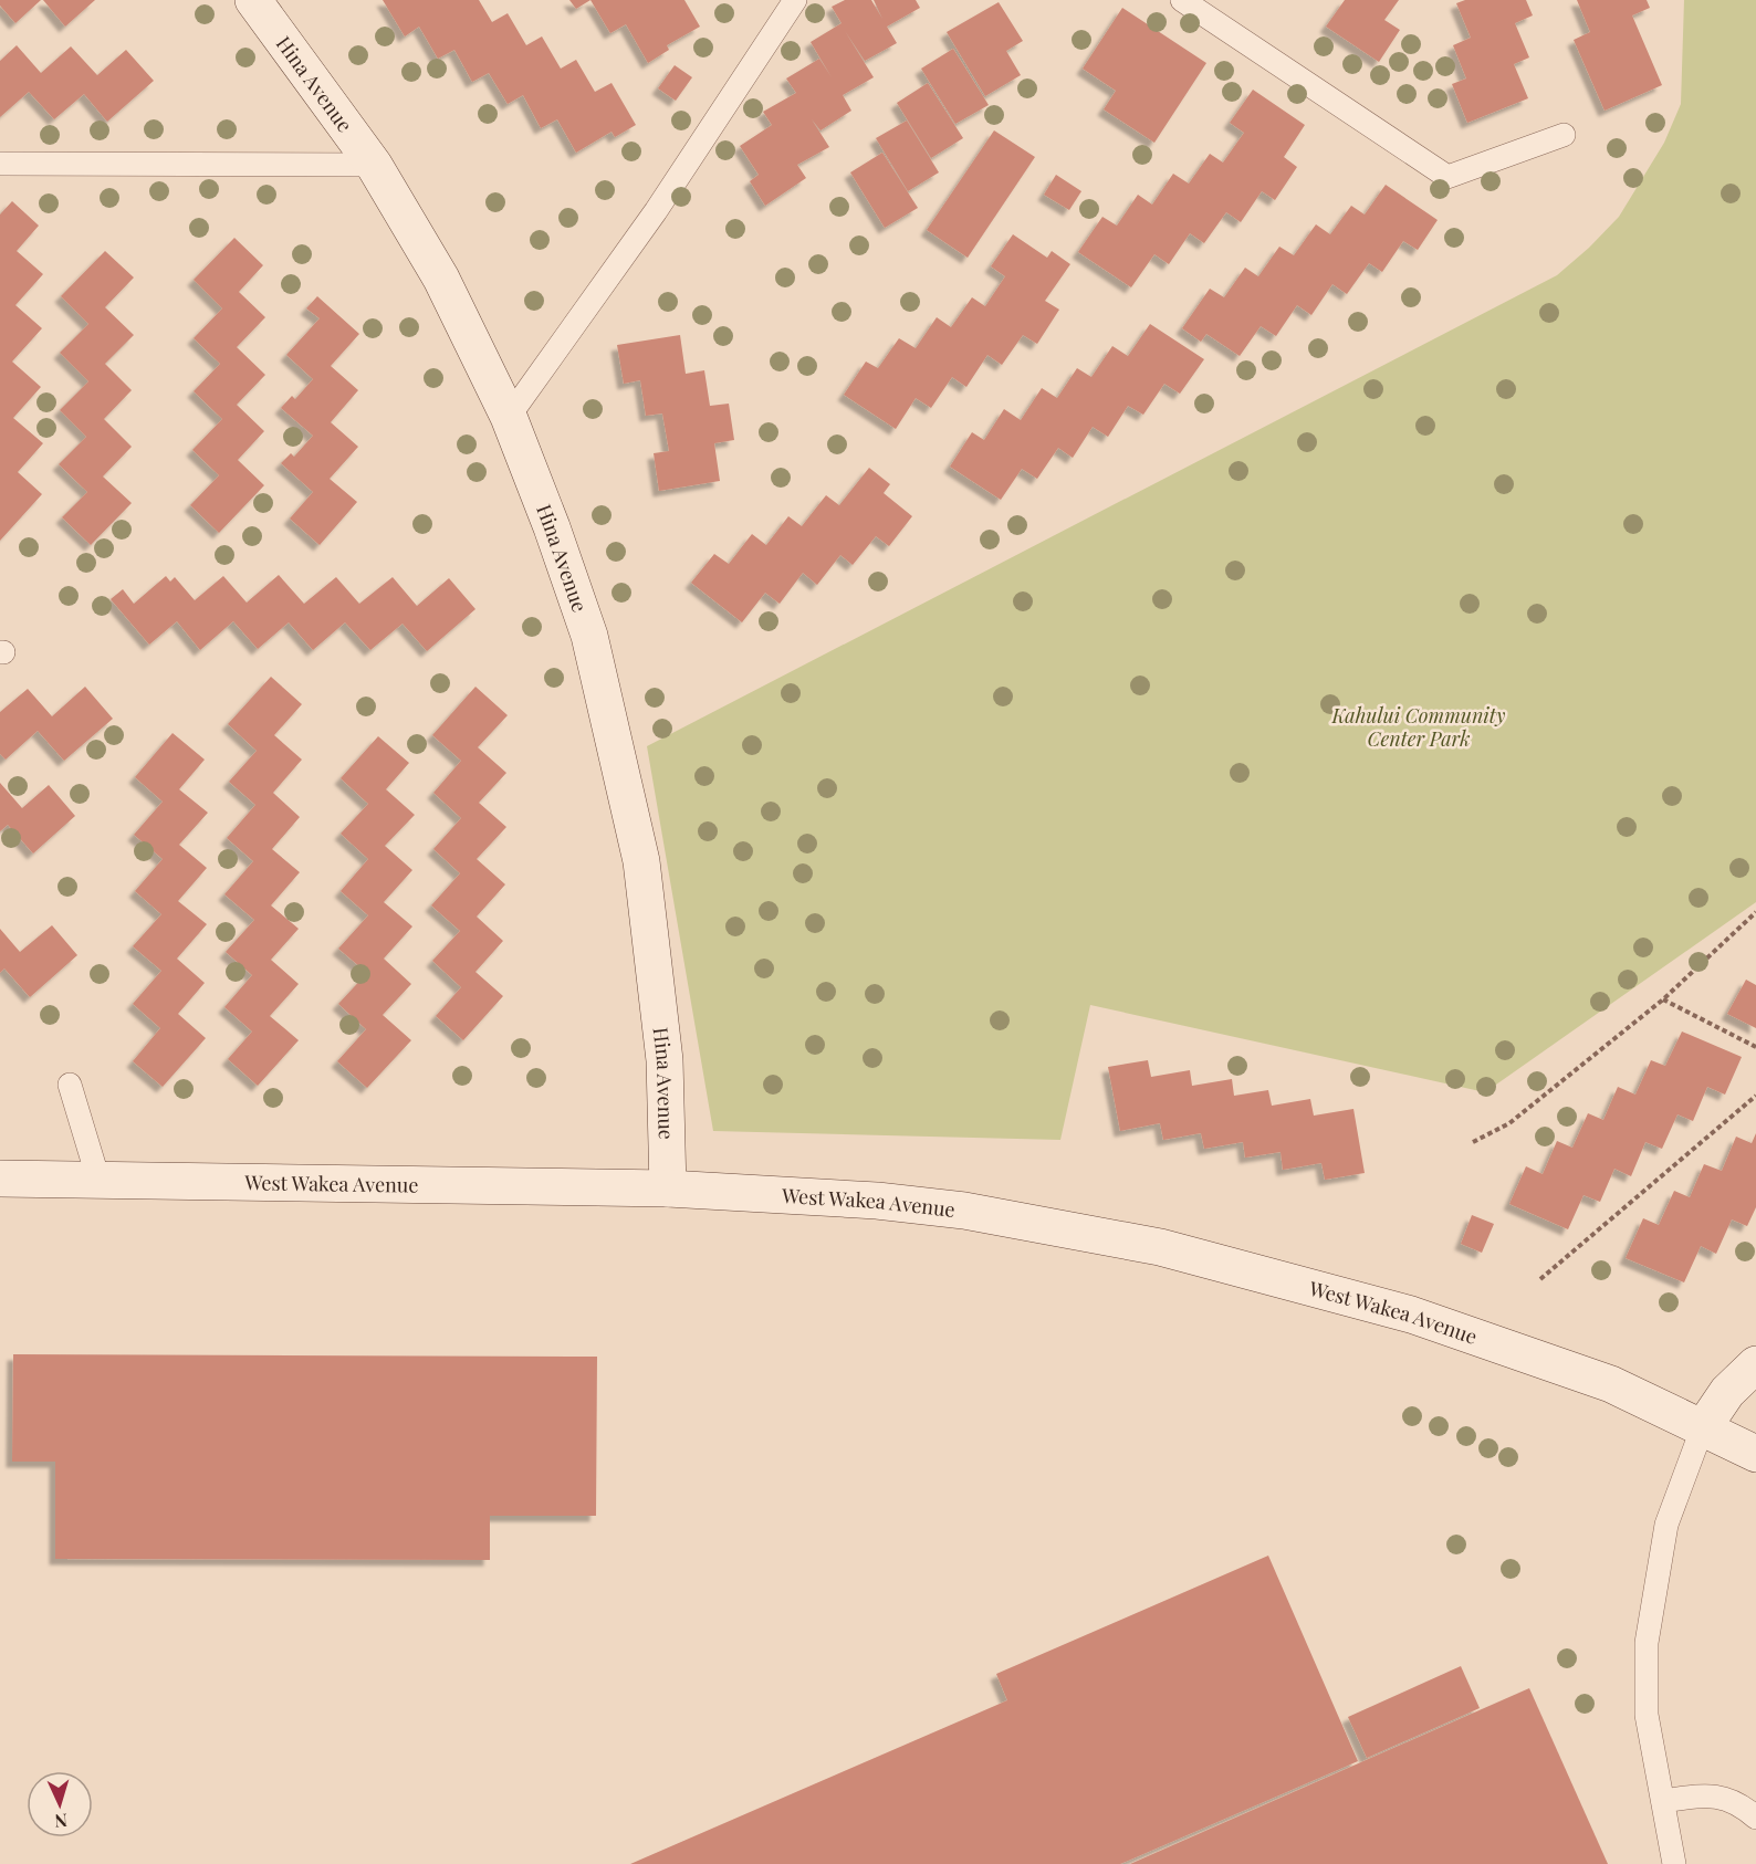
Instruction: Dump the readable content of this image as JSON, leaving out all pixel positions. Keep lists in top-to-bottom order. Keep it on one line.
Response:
{"streets":{"street":["Hina Avenue","West Wakea Avenue"]},"crossings":[["Hina Avenue","West Wakea Avenue"]],"parks":["Kahului Community Center Park"],"north":"bottom"}
